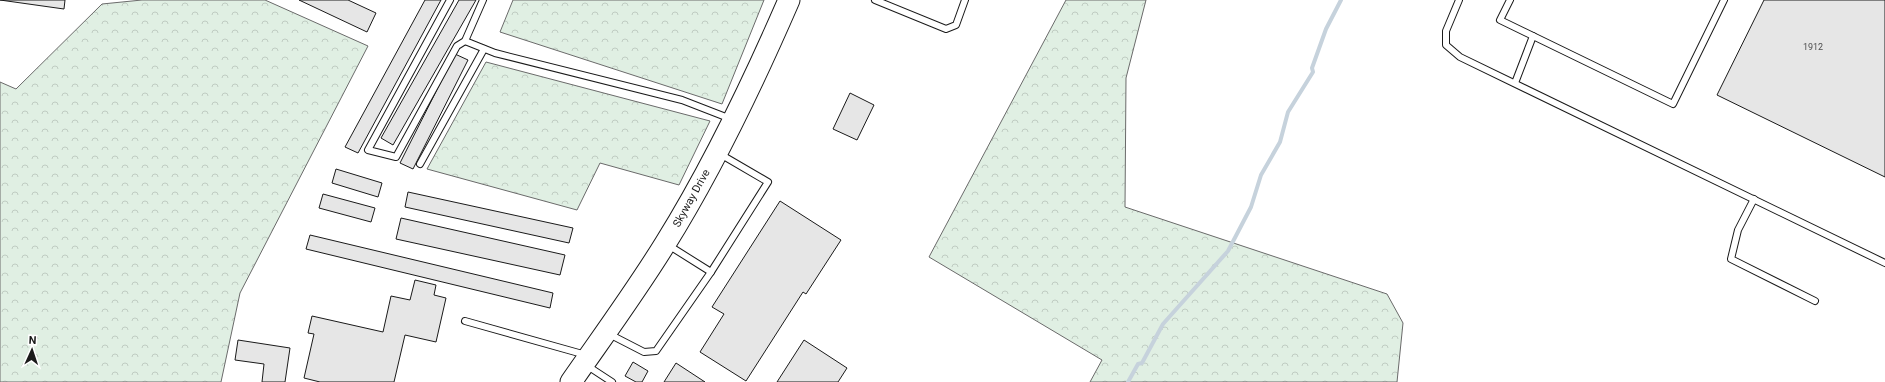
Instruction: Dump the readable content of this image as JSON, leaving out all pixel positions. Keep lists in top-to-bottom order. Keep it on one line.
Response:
{"streets":{"highway":["Skyway Drive"]},"house_numbers":["1912"],"north":"top"}
